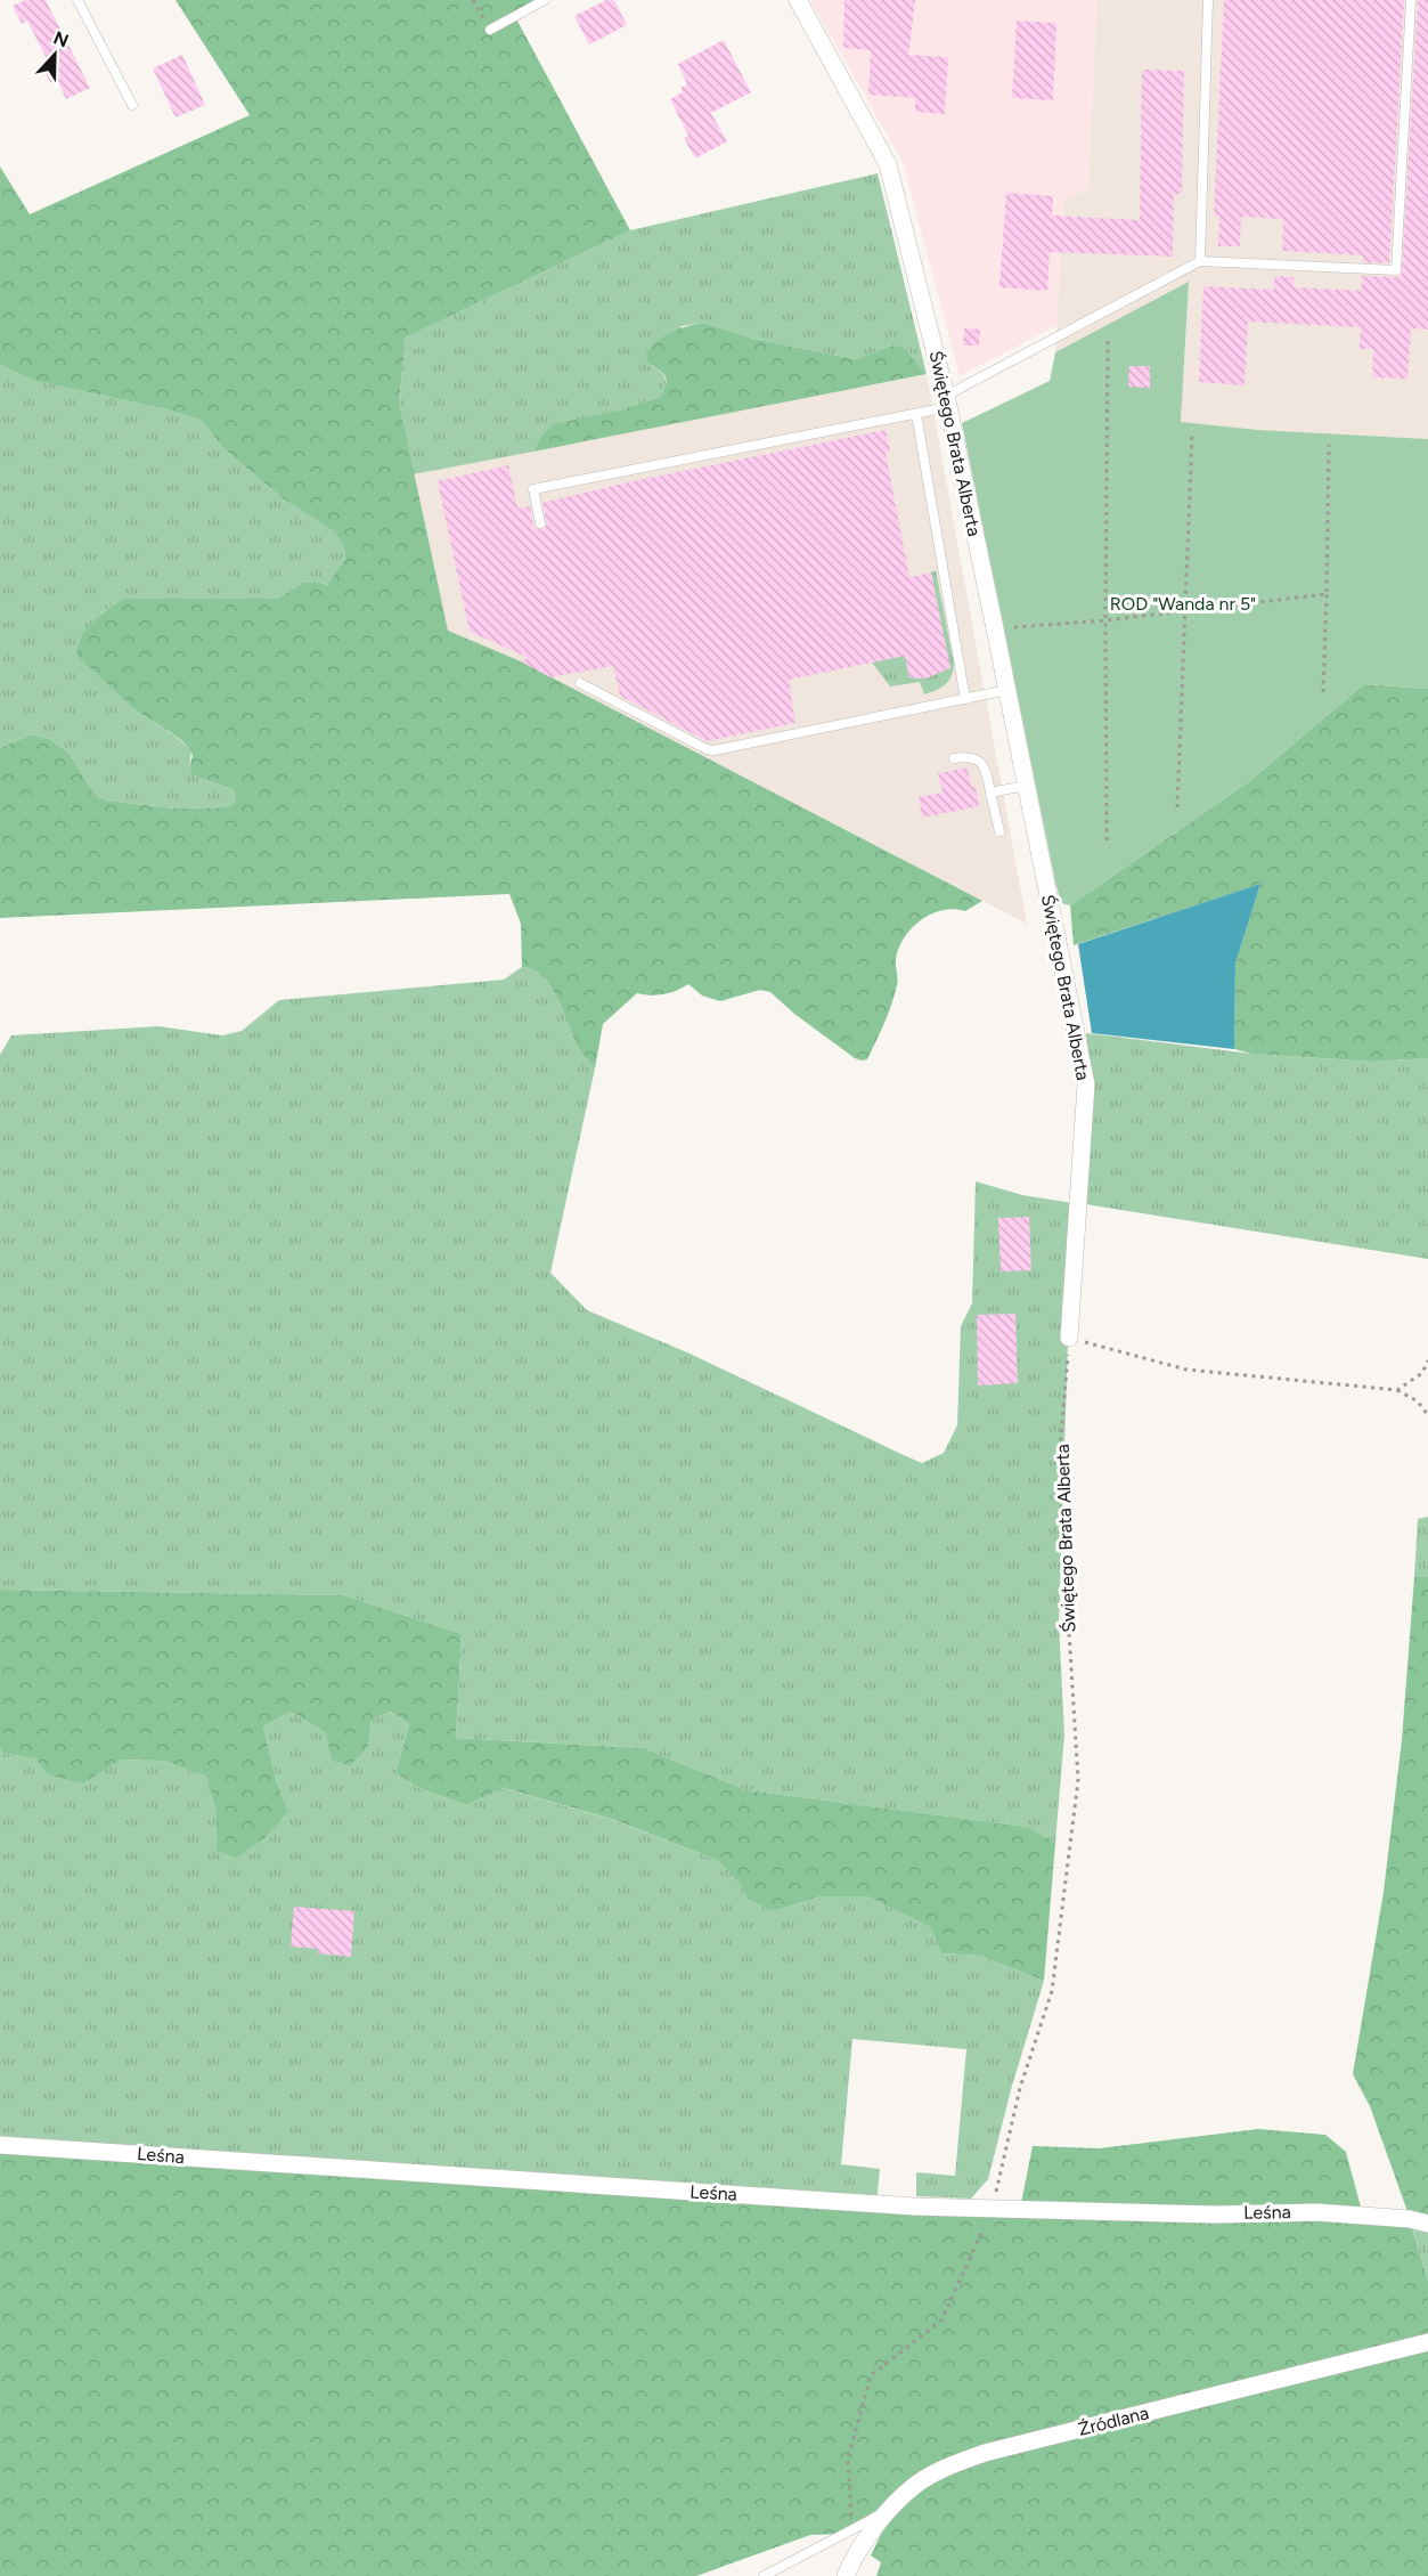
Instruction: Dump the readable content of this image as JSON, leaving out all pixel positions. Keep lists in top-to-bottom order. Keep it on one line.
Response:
{"streets":{"street":["Świętego Brata Alberta","Leśna","Źródlana"]},"crossings":[["Świętego Brata Alberta","Leśna"]],"parks":["ROD \"Wanda nr 5\""],"north":"top"}
